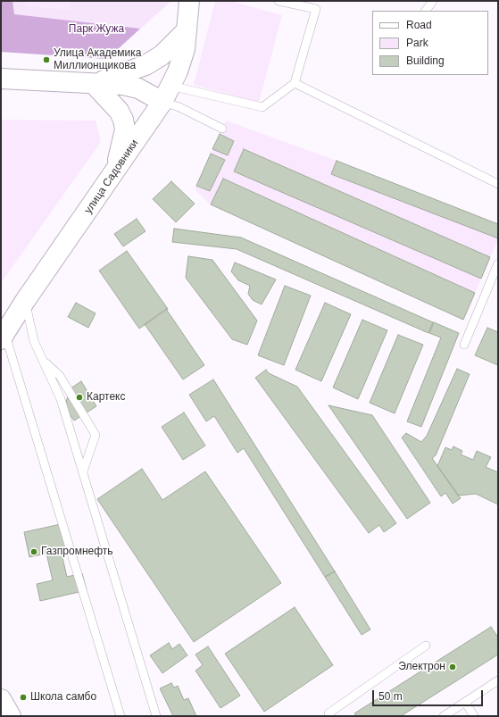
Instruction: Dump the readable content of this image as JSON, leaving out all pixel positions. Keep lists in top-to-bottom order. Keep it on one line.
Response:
{"streets":{"street":["улица Садовники"]},"parks":["Парк Жужа"],"places":["Улица Академика Миллионщикова","Картекс","Газпромнефть","Электрон","Школа самбо"],"legend":["Road","Park","Building"],"scale_bar":"50 m"}
